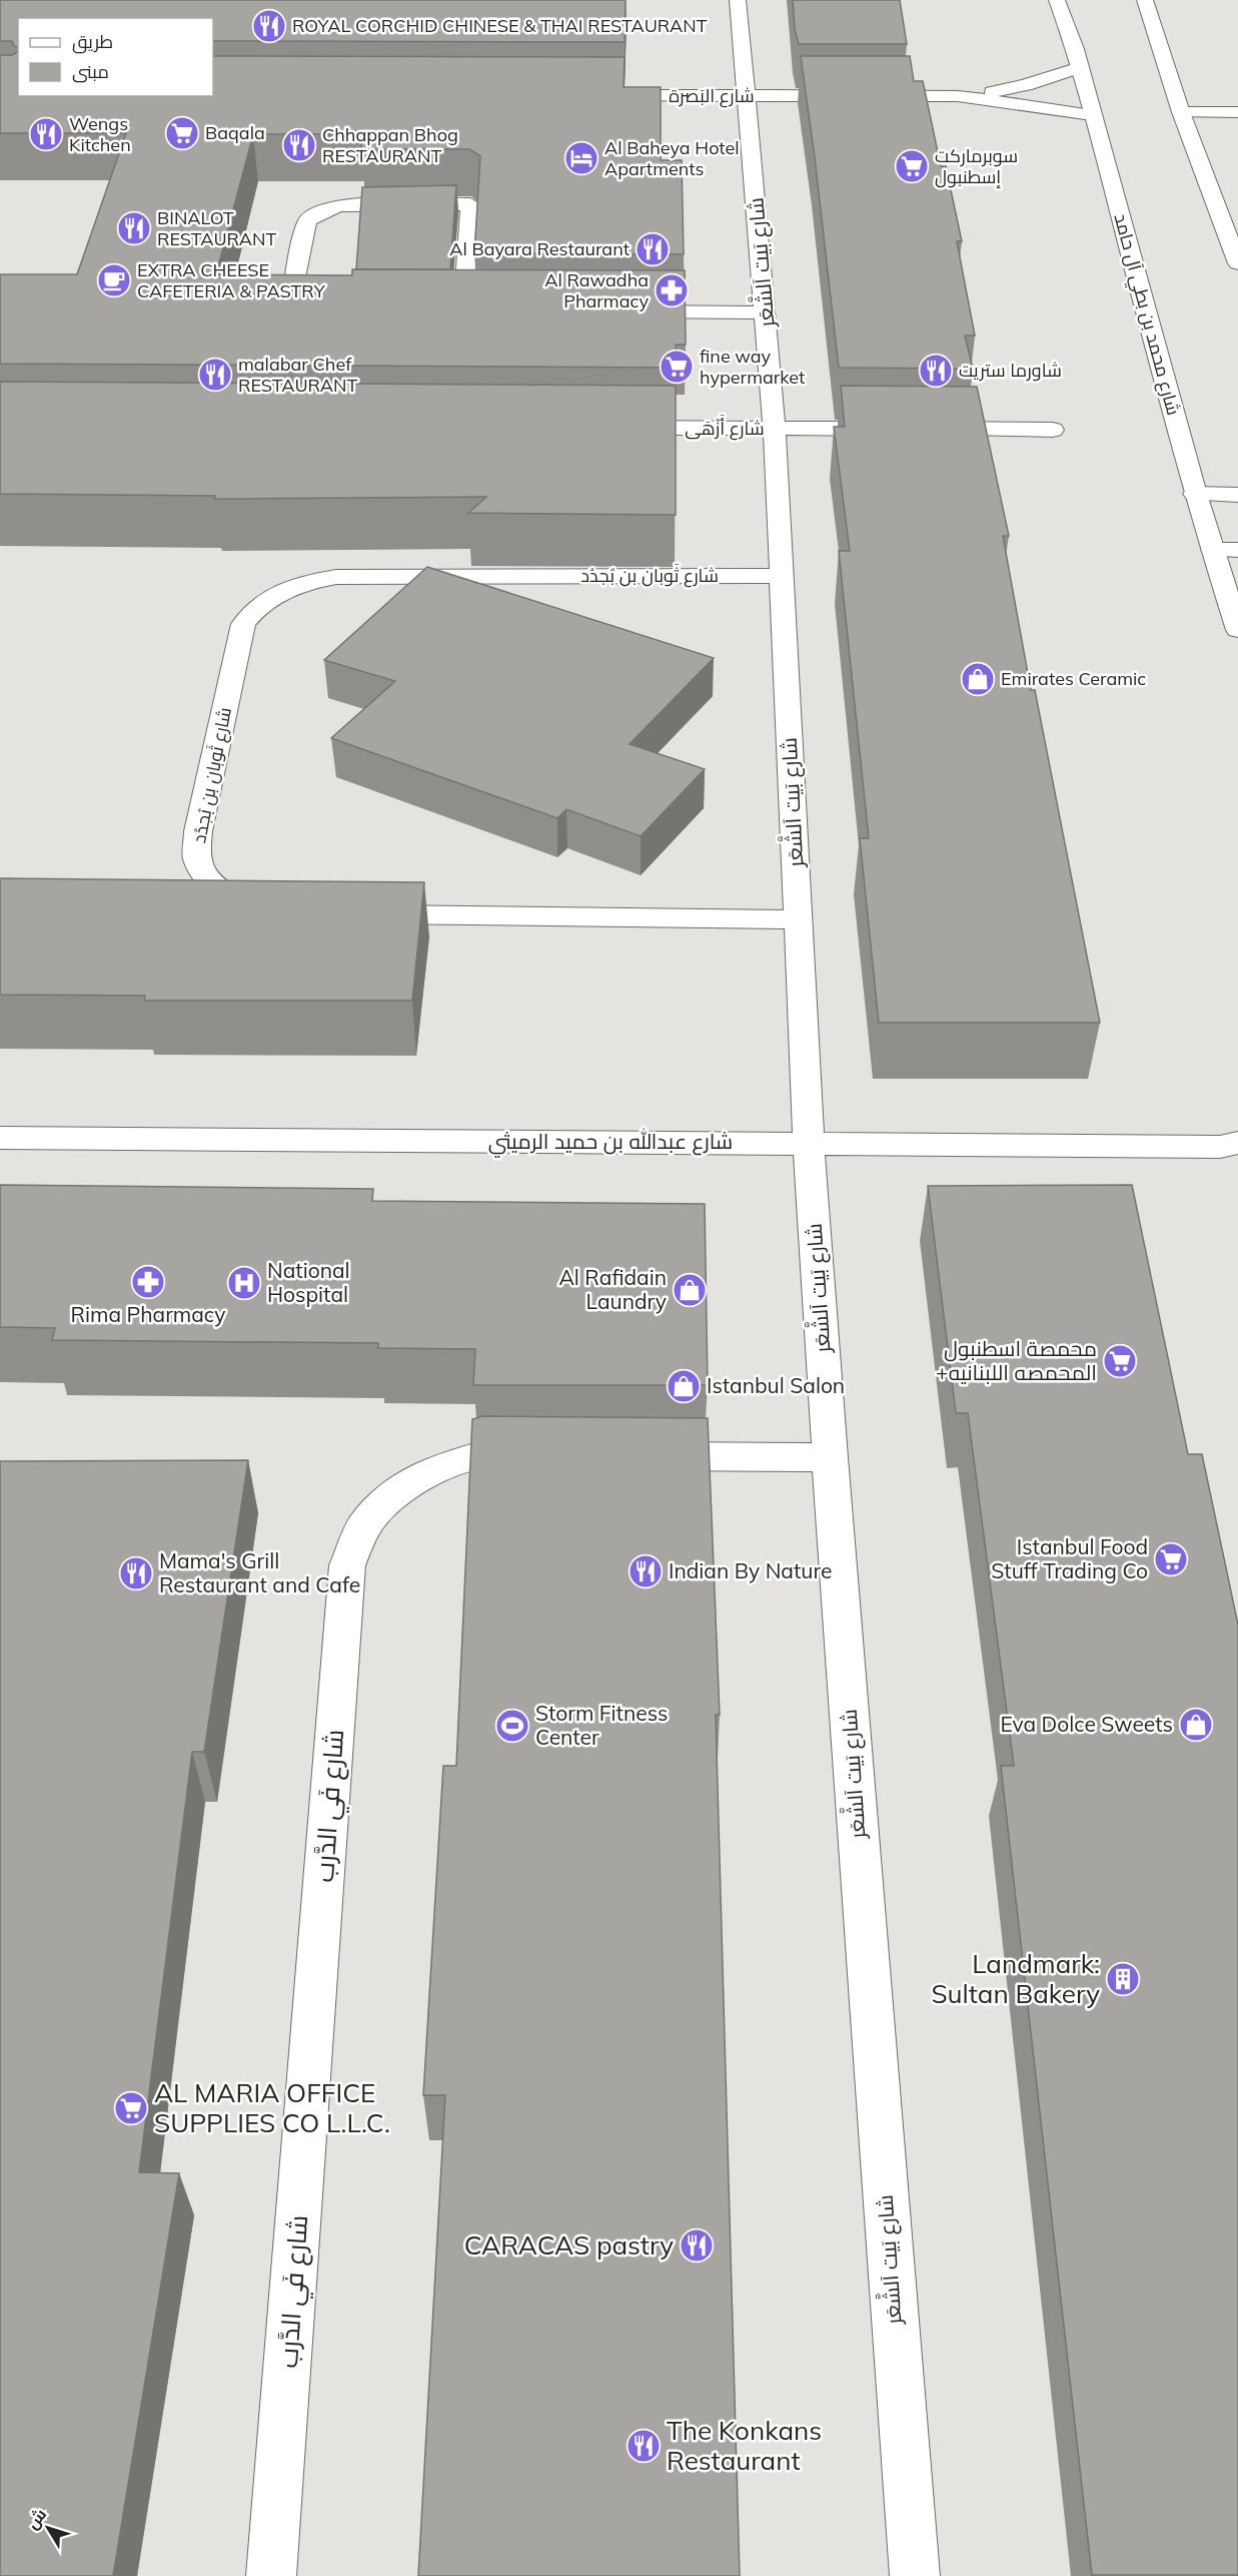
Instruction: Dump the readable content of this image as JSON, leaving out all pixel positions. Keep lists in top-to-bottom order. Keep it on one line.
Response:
{"streets":{"street":["شارع البَصرة","شارع بَيت اَلشَّعَر","شارع محمد بن بطي آل حامد","شارع أَزْهَى","شارع ثَوبان بن بُجدُد","شارع عبدالله بن حميد الرميثي","شارع فَي الدَّرب"]},"crossings":[["شارع البَصرة","شارع بَيت اَلشَّعَر"],["شارع البَصرة","شارع محمد بن بطي آل حامد"],["شارع بَيت اَلشَّعَر","شارع أَزْهَى"],["شارع بَيت اَلشَّعَر","شارع ثَوبان بن بُجدُد"],["شارع بَيت اَلشَّعَر","شارع عبدالله بن حميد الرميثي"]],"places":{"restaurant":["ROYAL CORCHID CHINESE & THAI RESTAURANT","Wengs Kitchen","Chhappan Bhog RESTAURANT","BINALOT RESTAURANT","Al Bayara Restaurant","شاورما ستريت","malabar Chef RESTAURANT","Indian By Nature","Mama's Grill Restaurant and Cafe","CARACAS pastry","The Konkans Restaurant"],"supermarket":["Baqala","سوبرماركت إسطنبول","fine way hypermarket","محمصة اسطنبول +المحمصه اللبنانيه","Istanbul Food Stuff Trading Co","AL MARIA OFFICE SUPPLIES CO L.L.C."],"hotel":["Al Baheya Hotel Apartments"],"cafe":["EXTRA CHEESE CAFETERIA & PASTRY"],"pharmacy":["Al Rawadha Pharmacy","Rima Pharmacy"],"shop":["Emirates Ceramic","Al Rafidain Laundry","Istanbul Salon","Eva Dolce Sweets"],"hospital":["National Hospital"],"sports":["Storm Fitness Center"],"building":["Landmark: Sultan Bakery"]},"legend":["طريق","مبنى"],"north":"top left"}
